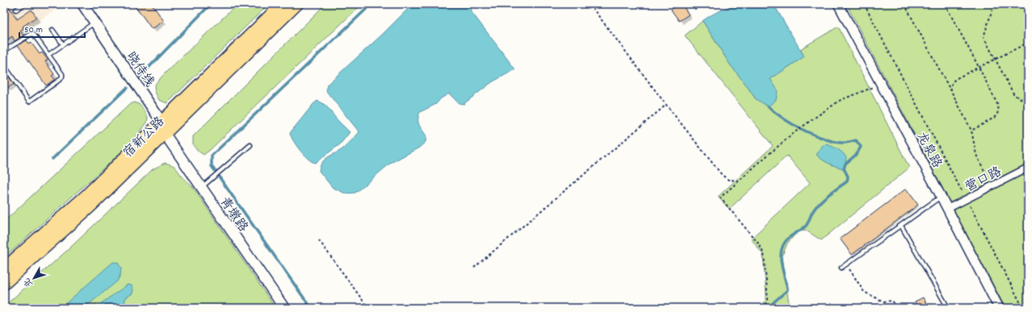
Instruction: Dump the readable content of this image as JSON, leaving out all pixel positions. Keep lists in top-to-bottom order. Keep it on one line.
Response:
{"streets":{"highway":["宿新公路"],"main road":["晓侍线","青墩路"],"street":["龙泉路","营口路"]},"crossings":[["晓侍线","宿新公路"],["晓侍线","青墩路"],["宿新公路","青墩路"],["龙泉路","营口路"]],"scale_bar":"50 m","north":"bottom left"}
